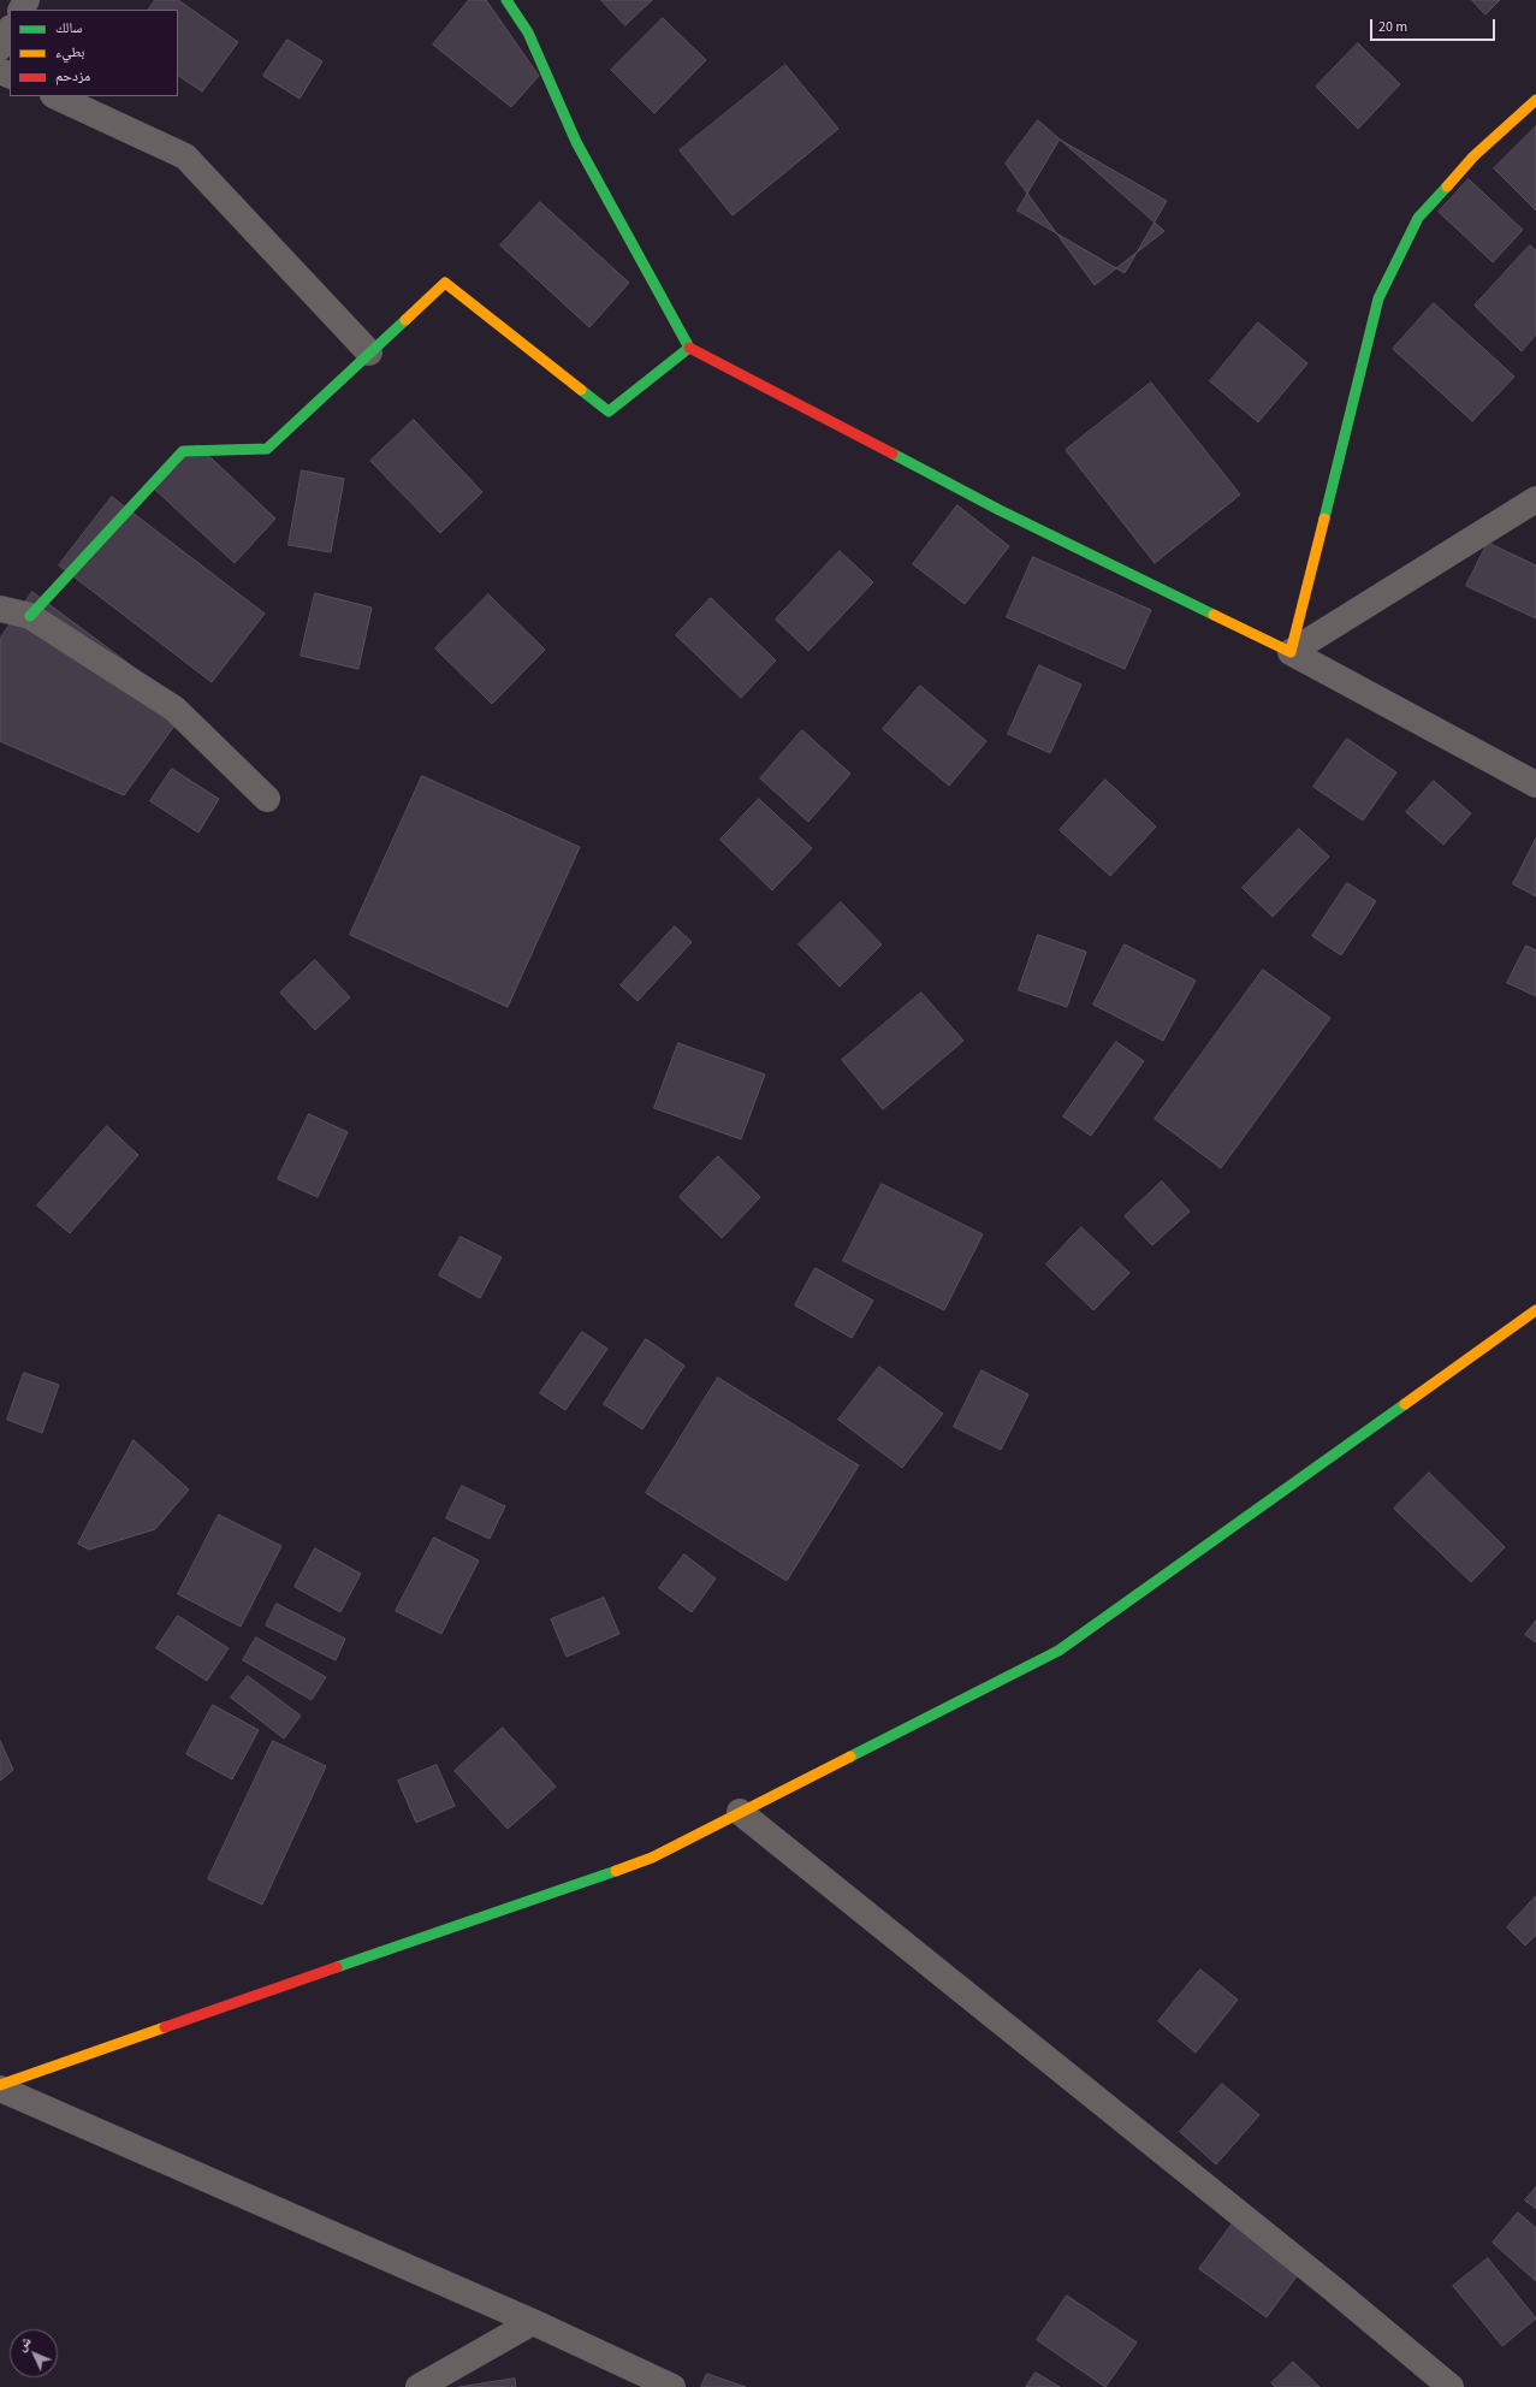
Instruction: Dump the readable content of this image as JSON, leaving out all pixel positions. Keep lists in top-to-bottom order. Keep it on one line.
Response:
{"legend":["سالك","بطيء","مزدحم"],"scale_bar":"20 m","north":"top left"}
